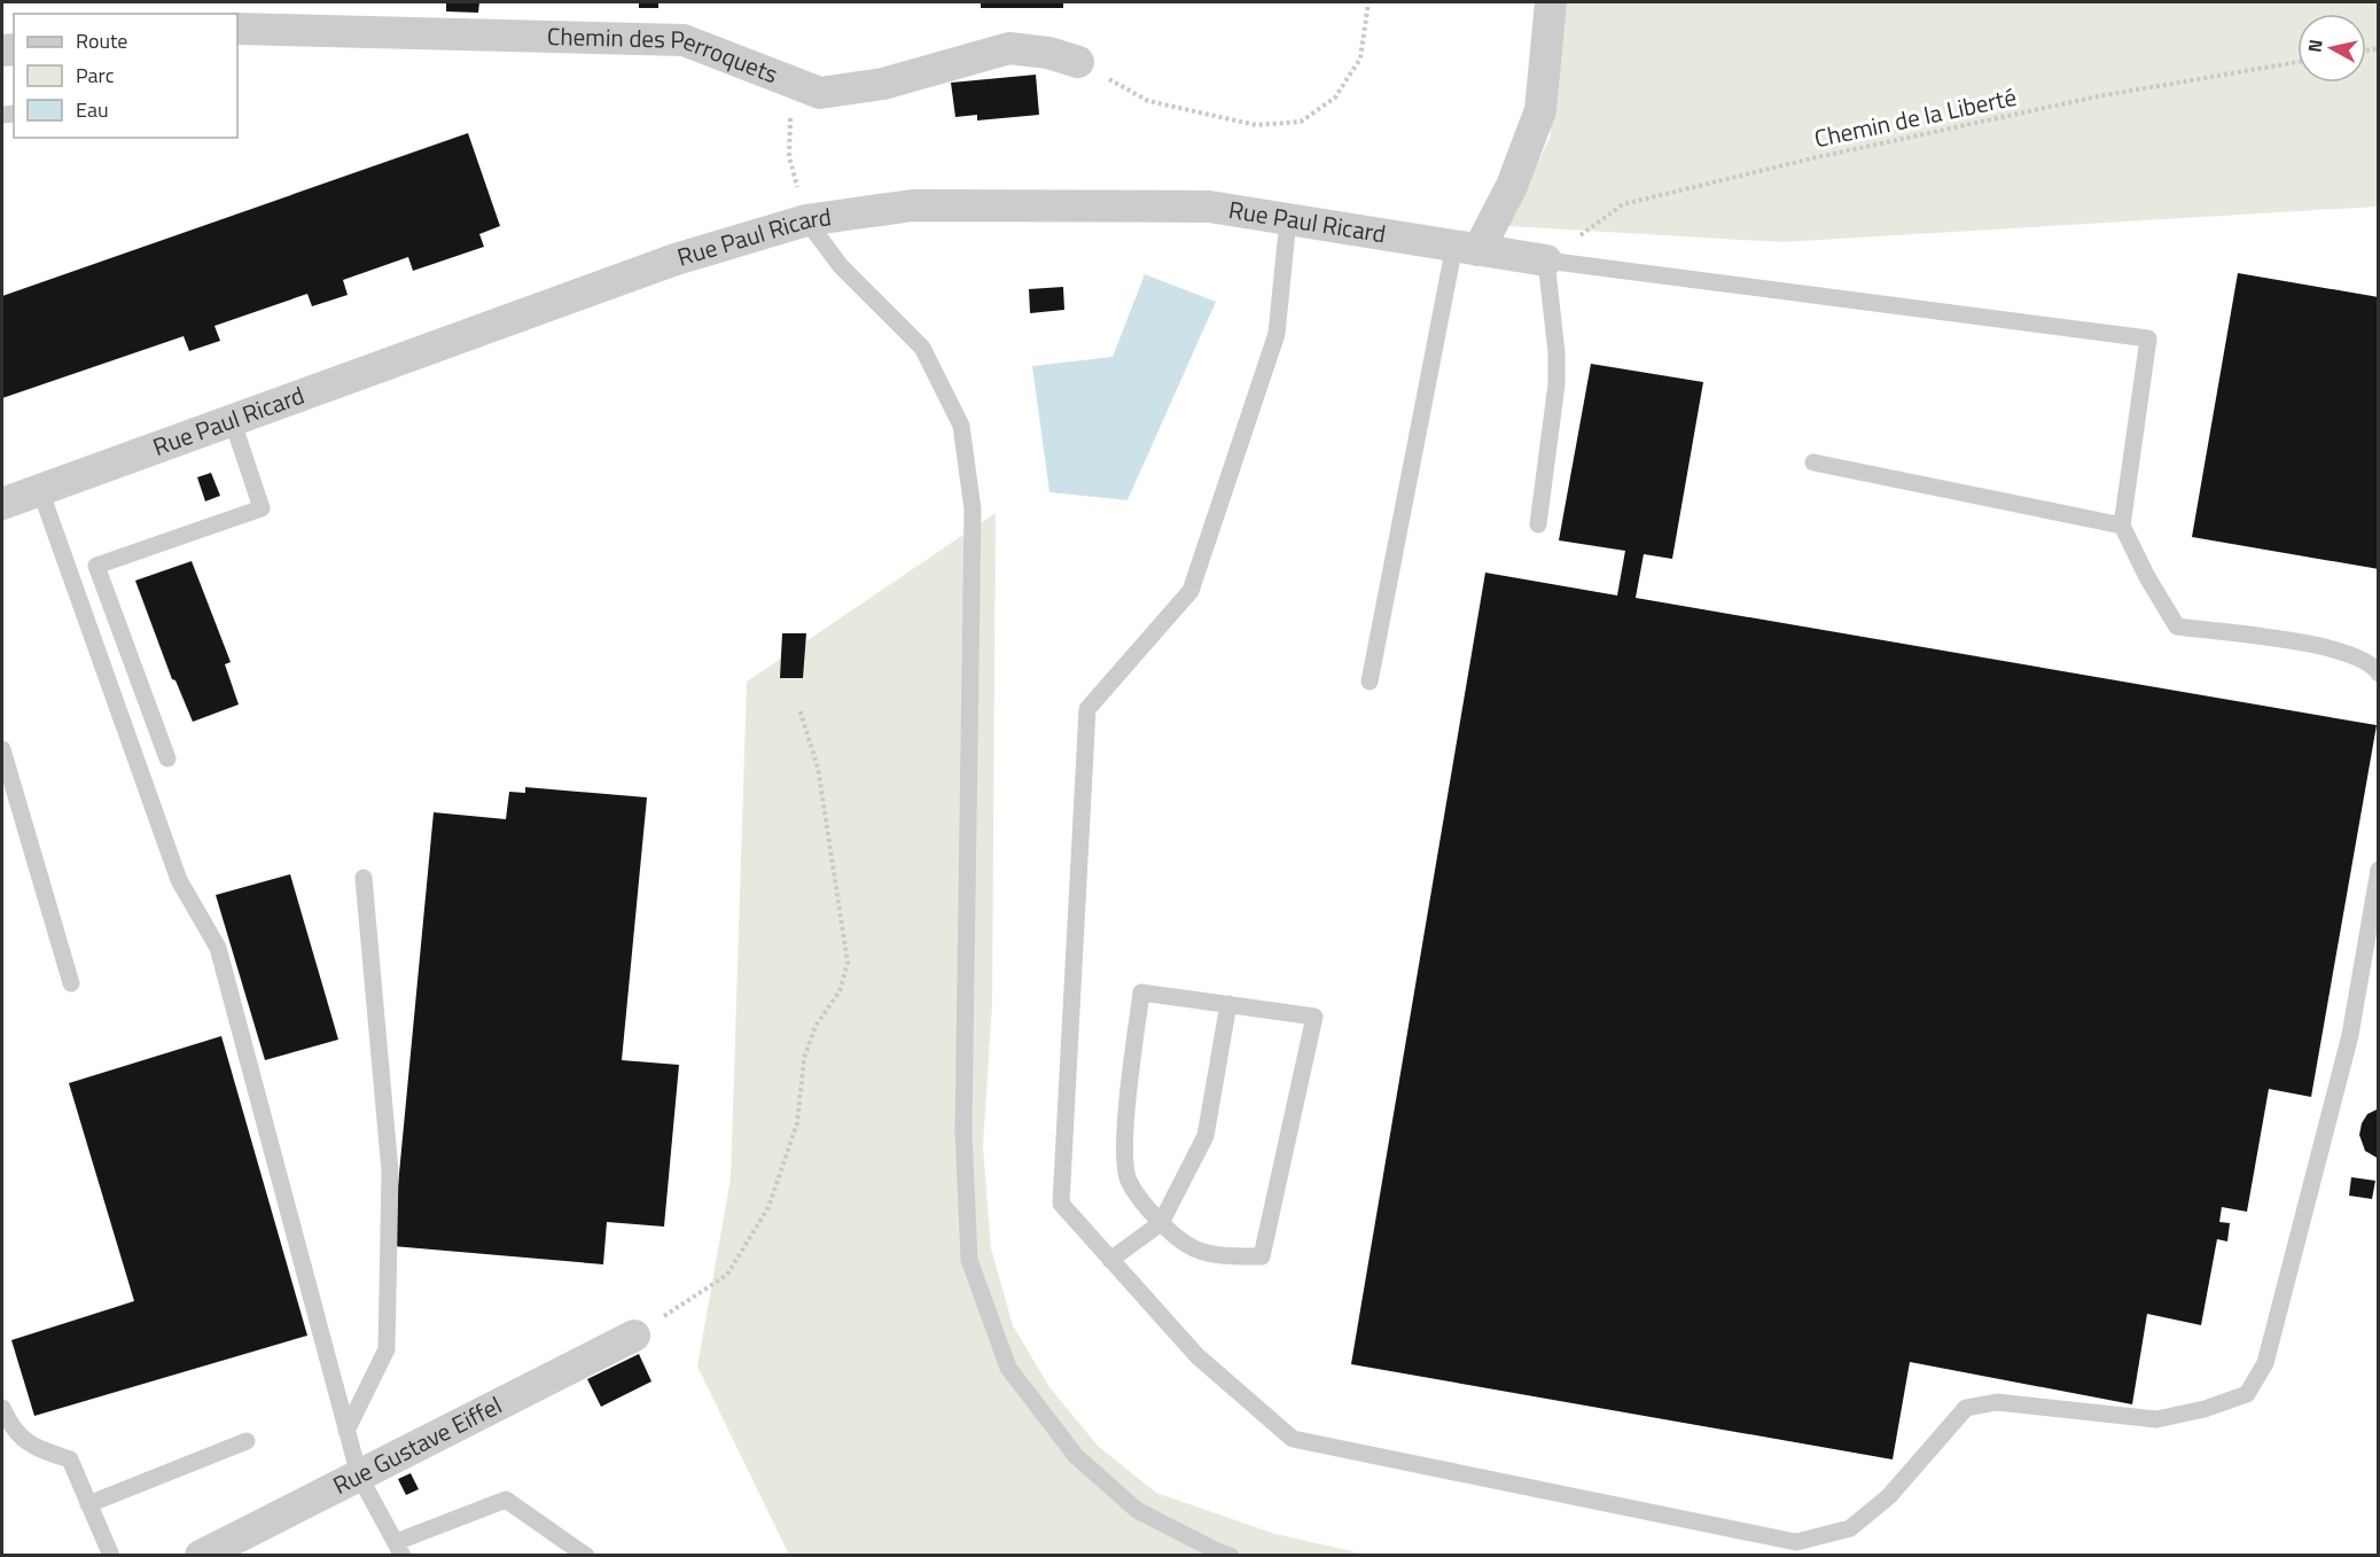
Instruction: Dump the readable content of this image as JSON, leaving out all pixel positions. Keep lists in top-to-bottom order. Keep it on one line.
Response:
{"streets":{"street":["Chemin des Perroquets","Rue Paul Ricard","Rue Gustave Eiffel"],"path":["Chemin de la Liberté"]},"crossings":[["Chemin de la Liberté","Rue Paul Ricard"]],"legend":["Route","Parc","Eau"],"north":"left"}
